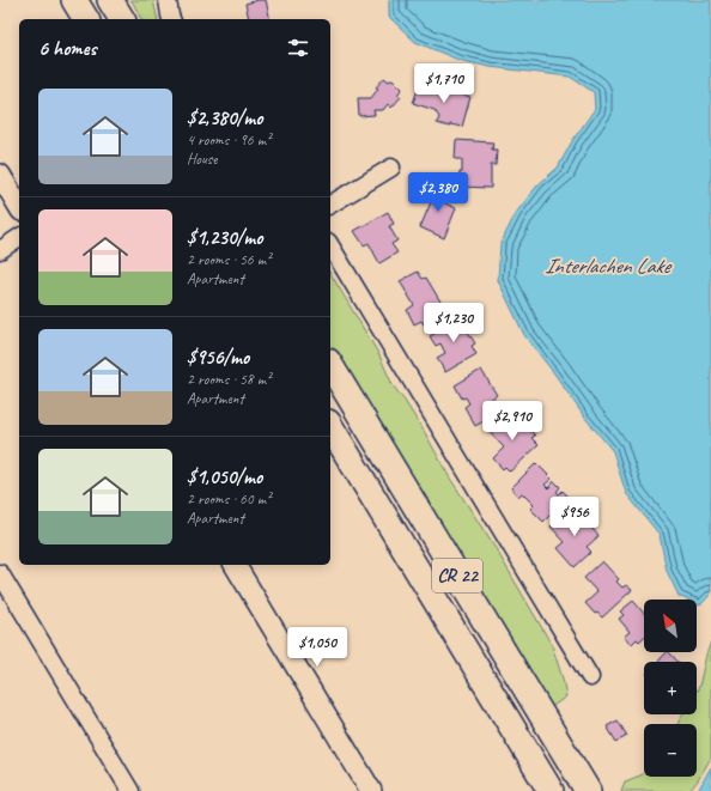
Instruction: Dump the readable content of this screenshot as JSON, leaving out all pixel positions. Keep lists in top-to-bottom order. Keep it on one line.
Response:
{"streets":{"main road":["CR 22"]},"water":["Interlachen Lake"],"north":"top left","page":{"heading":"6 homes","price":["$1,710","$2,380","$1,230","$2,910","$956","$1,050"],"list":[{"name":"$2,380/mo","note":"4 rooms · 96 m² · House"},{"name":"$1,230/mo","note":"2 rooms · 56 m² · Apartment"},{"name":"$956/mo","note":"2 rooms · 58 m² · Apartment"},{"name":"$1,050/mo","note":"2 rooms · 60 m² · Apartment"}],"map_buttons":["+","−"]}}
